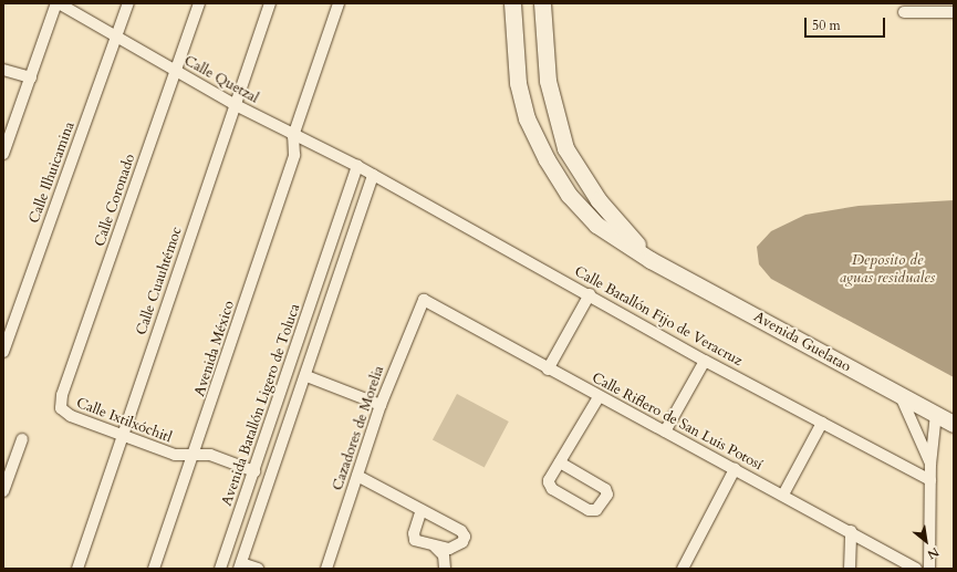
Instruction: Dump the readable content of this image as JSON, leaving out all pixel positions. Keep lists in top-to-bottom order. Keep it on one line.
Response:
{"streets":{"main road":["Avenida Guelatao"],"street":["Calle Quetzal","Calle Ilhuicamina","Calle Coronado","Calle Cuauhtémoc","Calle Batallón Fijo de Veracruz","Avenida México","Avenida Batallón Ligero de Toluca","Calle Ixtilxóchitl","Calle Riflero de San Luis Potosí","Cazadores de Morelia"]},"crossings":[["Calle Quetzal","Calle Ilhuicamina"],["Calle Quetzal","Calle Coronado"],["Calle Quetzal","Calle Cuauhtémoc"],["Calle Quetzal","Calle Batallón Fijo de Veracruz"],["Calle Quetzal","Avenida México"],["Calle Quetzal","Avenida Batallón Ligero de Toluca"],["Calle Coronado","Calle Ixtilxóchitl"],["Calle Cuauhtémoc","Calle Ixtilxóchitl"],["Avenida México","Calle Ixtilxóchitl"],["Avenida Batallón Ligero de Toluca","Calle Ixtilxóchitl"],["Calle Riflero de San Luis Potosí","Cazadores de Morelia"]],"water":["Deposito de aguas residuales"],"scale_bar":"50 m","north":"bottom right"}
